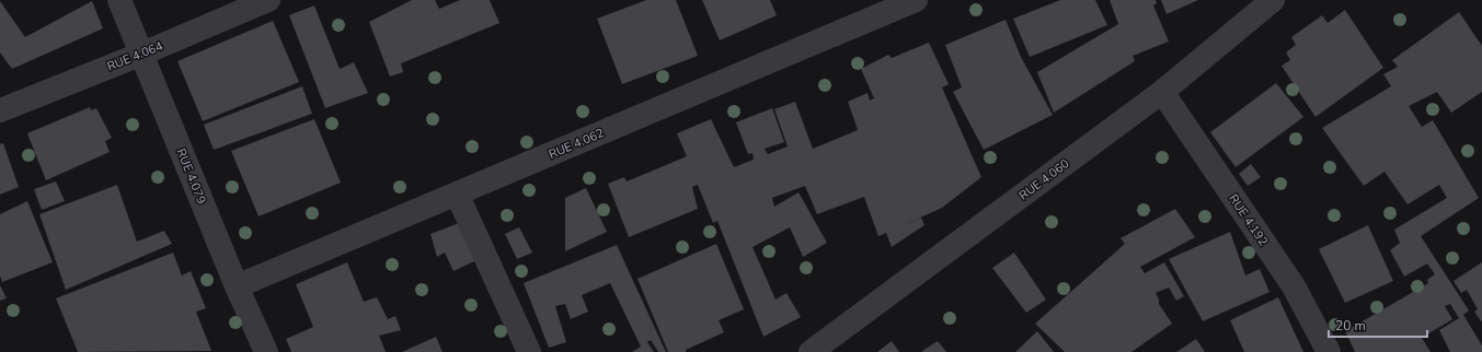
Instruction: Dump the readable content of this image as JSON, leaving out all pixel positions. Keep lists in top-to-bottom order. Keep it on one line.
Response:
{"streets":{"street":["RUE 4.064","RUE 4.062","RUE 4.079","RUE 4.060","RUE 4.192"]},"crossings":[["RUE 4.064","RUE 4.079"],["RUE 4.062","RUE 4.079"],["RUE 4.060","RUE 4.192"]],"scale_bar":"20 m"}
